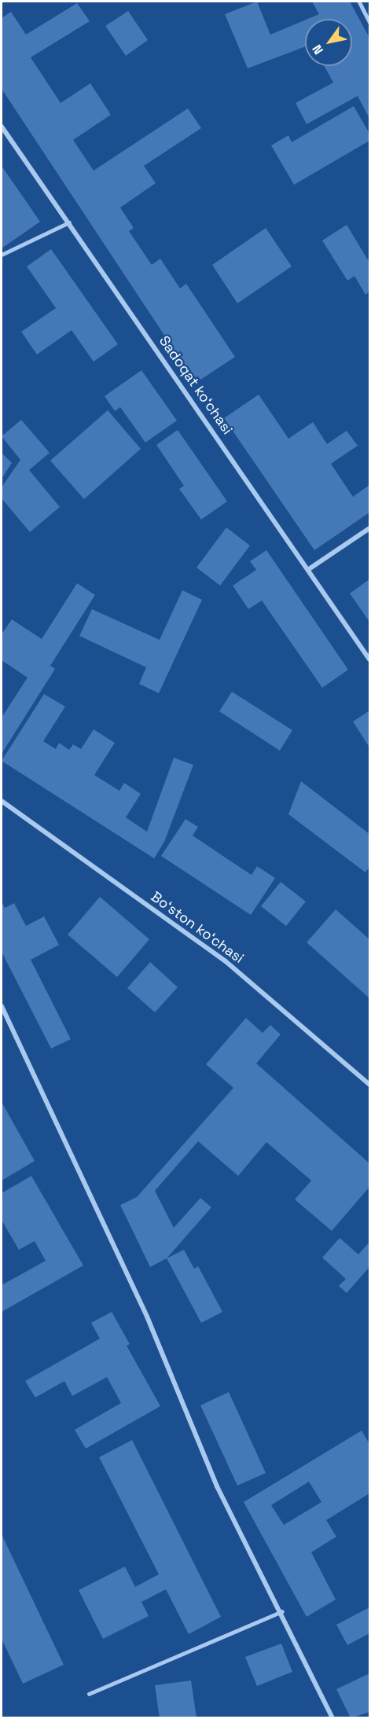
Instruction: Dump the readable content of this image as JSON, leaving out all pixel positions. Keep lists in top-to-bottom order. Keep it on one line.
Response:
{"streets":{"street":["Sadoqat koʻchasi","Boʻston koʻchasi"]},"north":"bottom left"}
